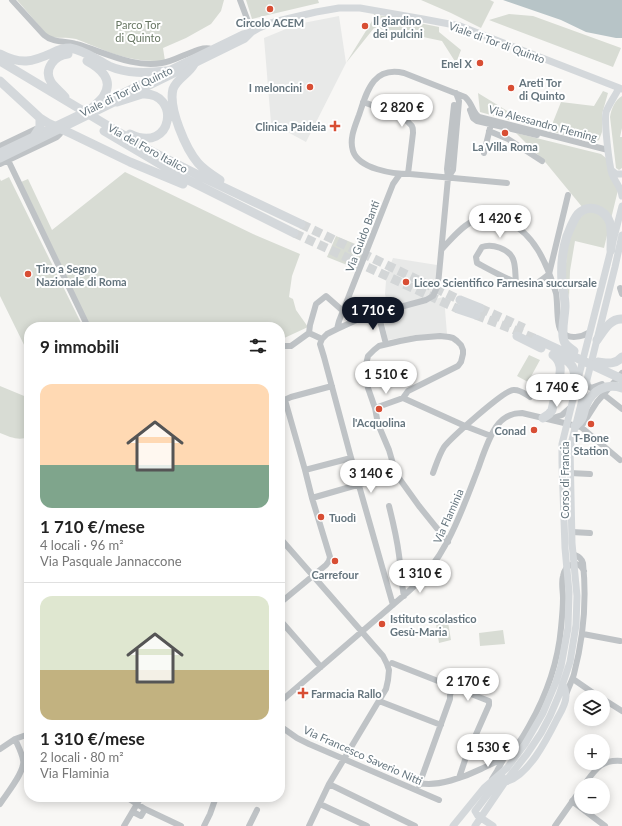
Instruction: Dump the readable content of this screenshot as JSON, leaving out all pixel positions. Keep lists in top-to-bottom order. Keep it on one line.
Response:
{"streets":{"highway":["Via del Foro Italico"],"main road":["Viale di Tor di Quinto","Corso di Francia"],"street":["Via Alessandro Fleming","Via Guido Banti","Via Flaminia","Via Francesco Saverio Nitti"]},"crossings":[["Corso di Francia","Via Flaminia"]],"parks":["Parco Tor di Quinto"],"places":{"other":["Circolo ACEM","Il giardino dei pulcini","Enel X","I meloncini","Areti Tor di Quinto","La Villa Roma","Tiro a Segno Nazionale di Roma","Liceo Scientifico Farnesina succursale","l'Acquolina","T-Bone Station","Conad","Tuodì","Carrefour","Istituto scolastico Gesù-Maria"],"health":["Clinica Paideia","Farmacia Rallo"]},"page":{"price":["2 820 €","1 420 €","1 710 €","1 510 €","1 740 €","3 140 €","1 310 €","2 170 €","1 530 €"],"heading":"9 immobili","list":[{"name":"1 710 €/mese","note":"4 locali · 96 m² · Via Pasquale Jannaccone"},{"name":"1 310 €/mese","note":"2 locali · 80 m² · Via Flaminia"}],"map_buttons":["+","−"]}}
